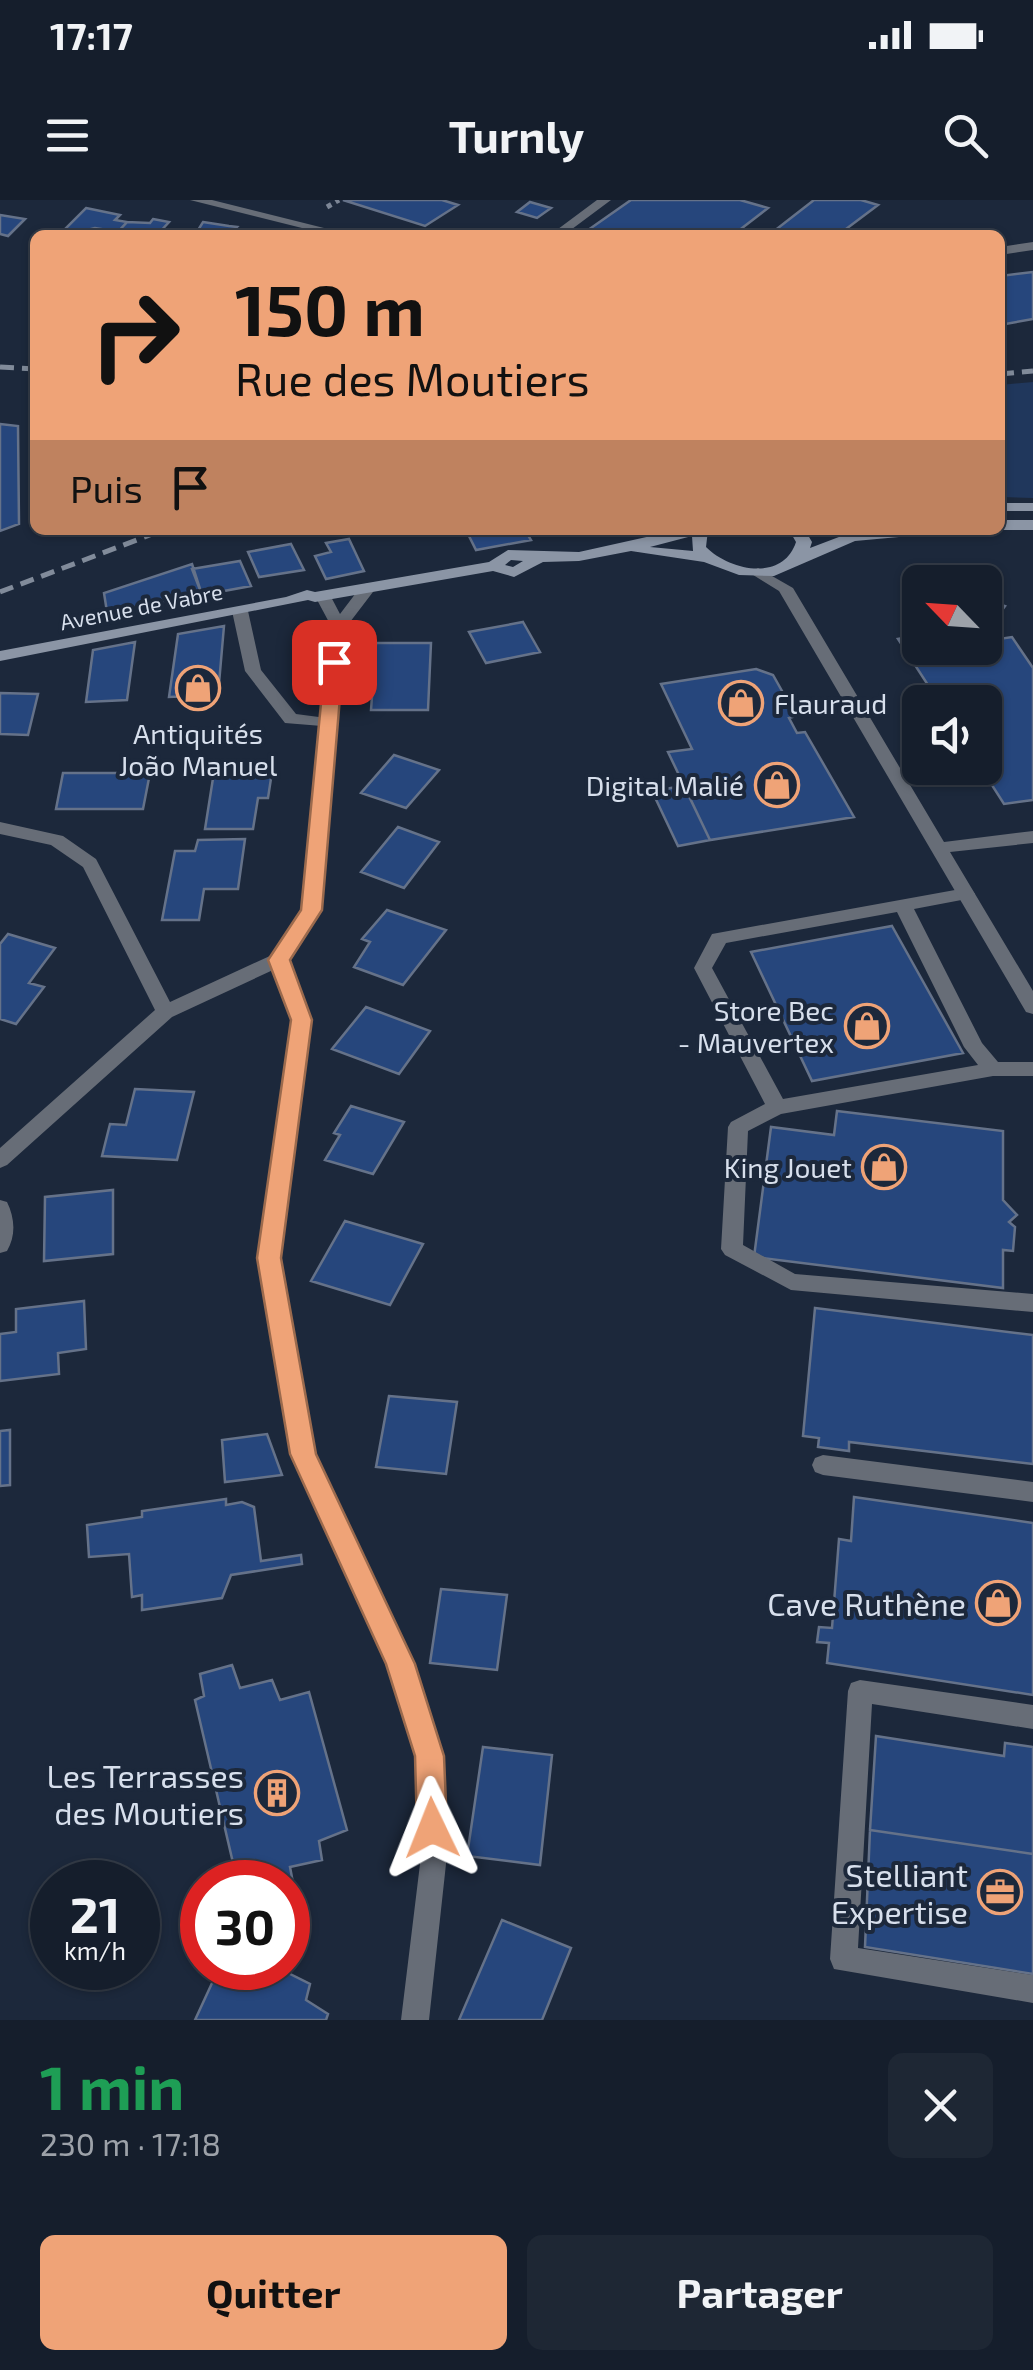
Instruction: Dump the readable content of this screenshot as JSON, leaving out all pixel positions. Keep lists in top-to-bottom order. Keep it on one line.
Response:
{"streets":{"main road":["Avenue de Vabre"]},"places":{"shop":["Antiquités João Manuel","Flauraud","Digital Malié","Store Bec - Mauvertex","King Jouet","Cave Ruthène"],"building":["Les Terrasses des Moutiers"],"office":["Stelliant Expertise"]},"north":"top left","page":{"status":"17:17","header":"Turnly","turn":["150 m","Rue des Moutiers"],"then":"Puis","speed":"21 km/h","limit":"30","heading":["1 min","230 m · 17:18"],"buttons":["Quitter","Partager"]}}
